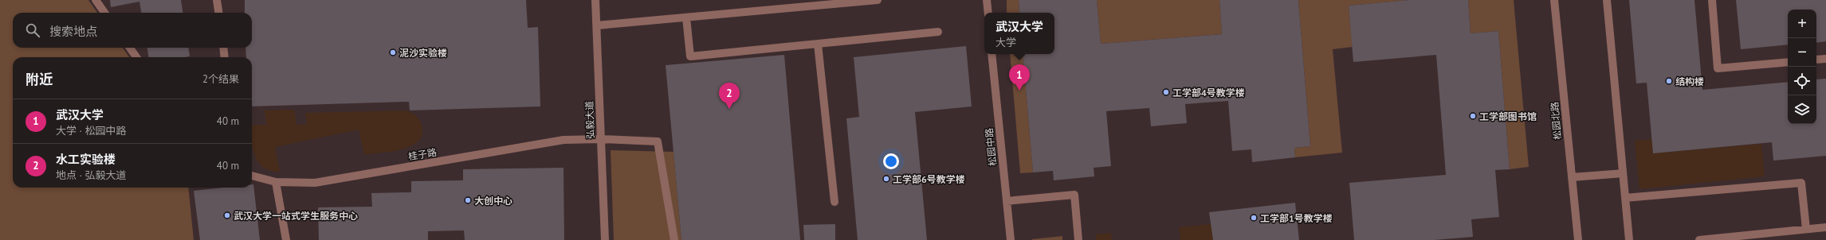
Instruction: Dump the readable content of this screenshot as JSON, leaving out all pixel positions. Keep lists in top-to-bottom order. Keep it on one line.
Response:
{"streets":{"street":["弘毅大道","松园北路","松园中路","桂子路"]},"crossings":[["弘毅大道","桂子路"]],"places":["泥沙实验楼","结构楼","工学部4号教学楼","工学部图书馆","工学部6号教学楼","大创中心","武汉大学一站式学生服务中心","工学部1号教学楼"],"page":{"map_buttons":["+","−"],"popup":["武汉大学","大学"],"search":"搜索地点","heading":["附近","2个结果"],"pins":["1","2"],"list":[{"mark":"1","name":"武汉大学","note":"大学 · 松园中路","value":"40 m"},{"mark":"2","name":"水工实验楼","note":"地点 · 弘毅大道","value":"40 m"}]}}
